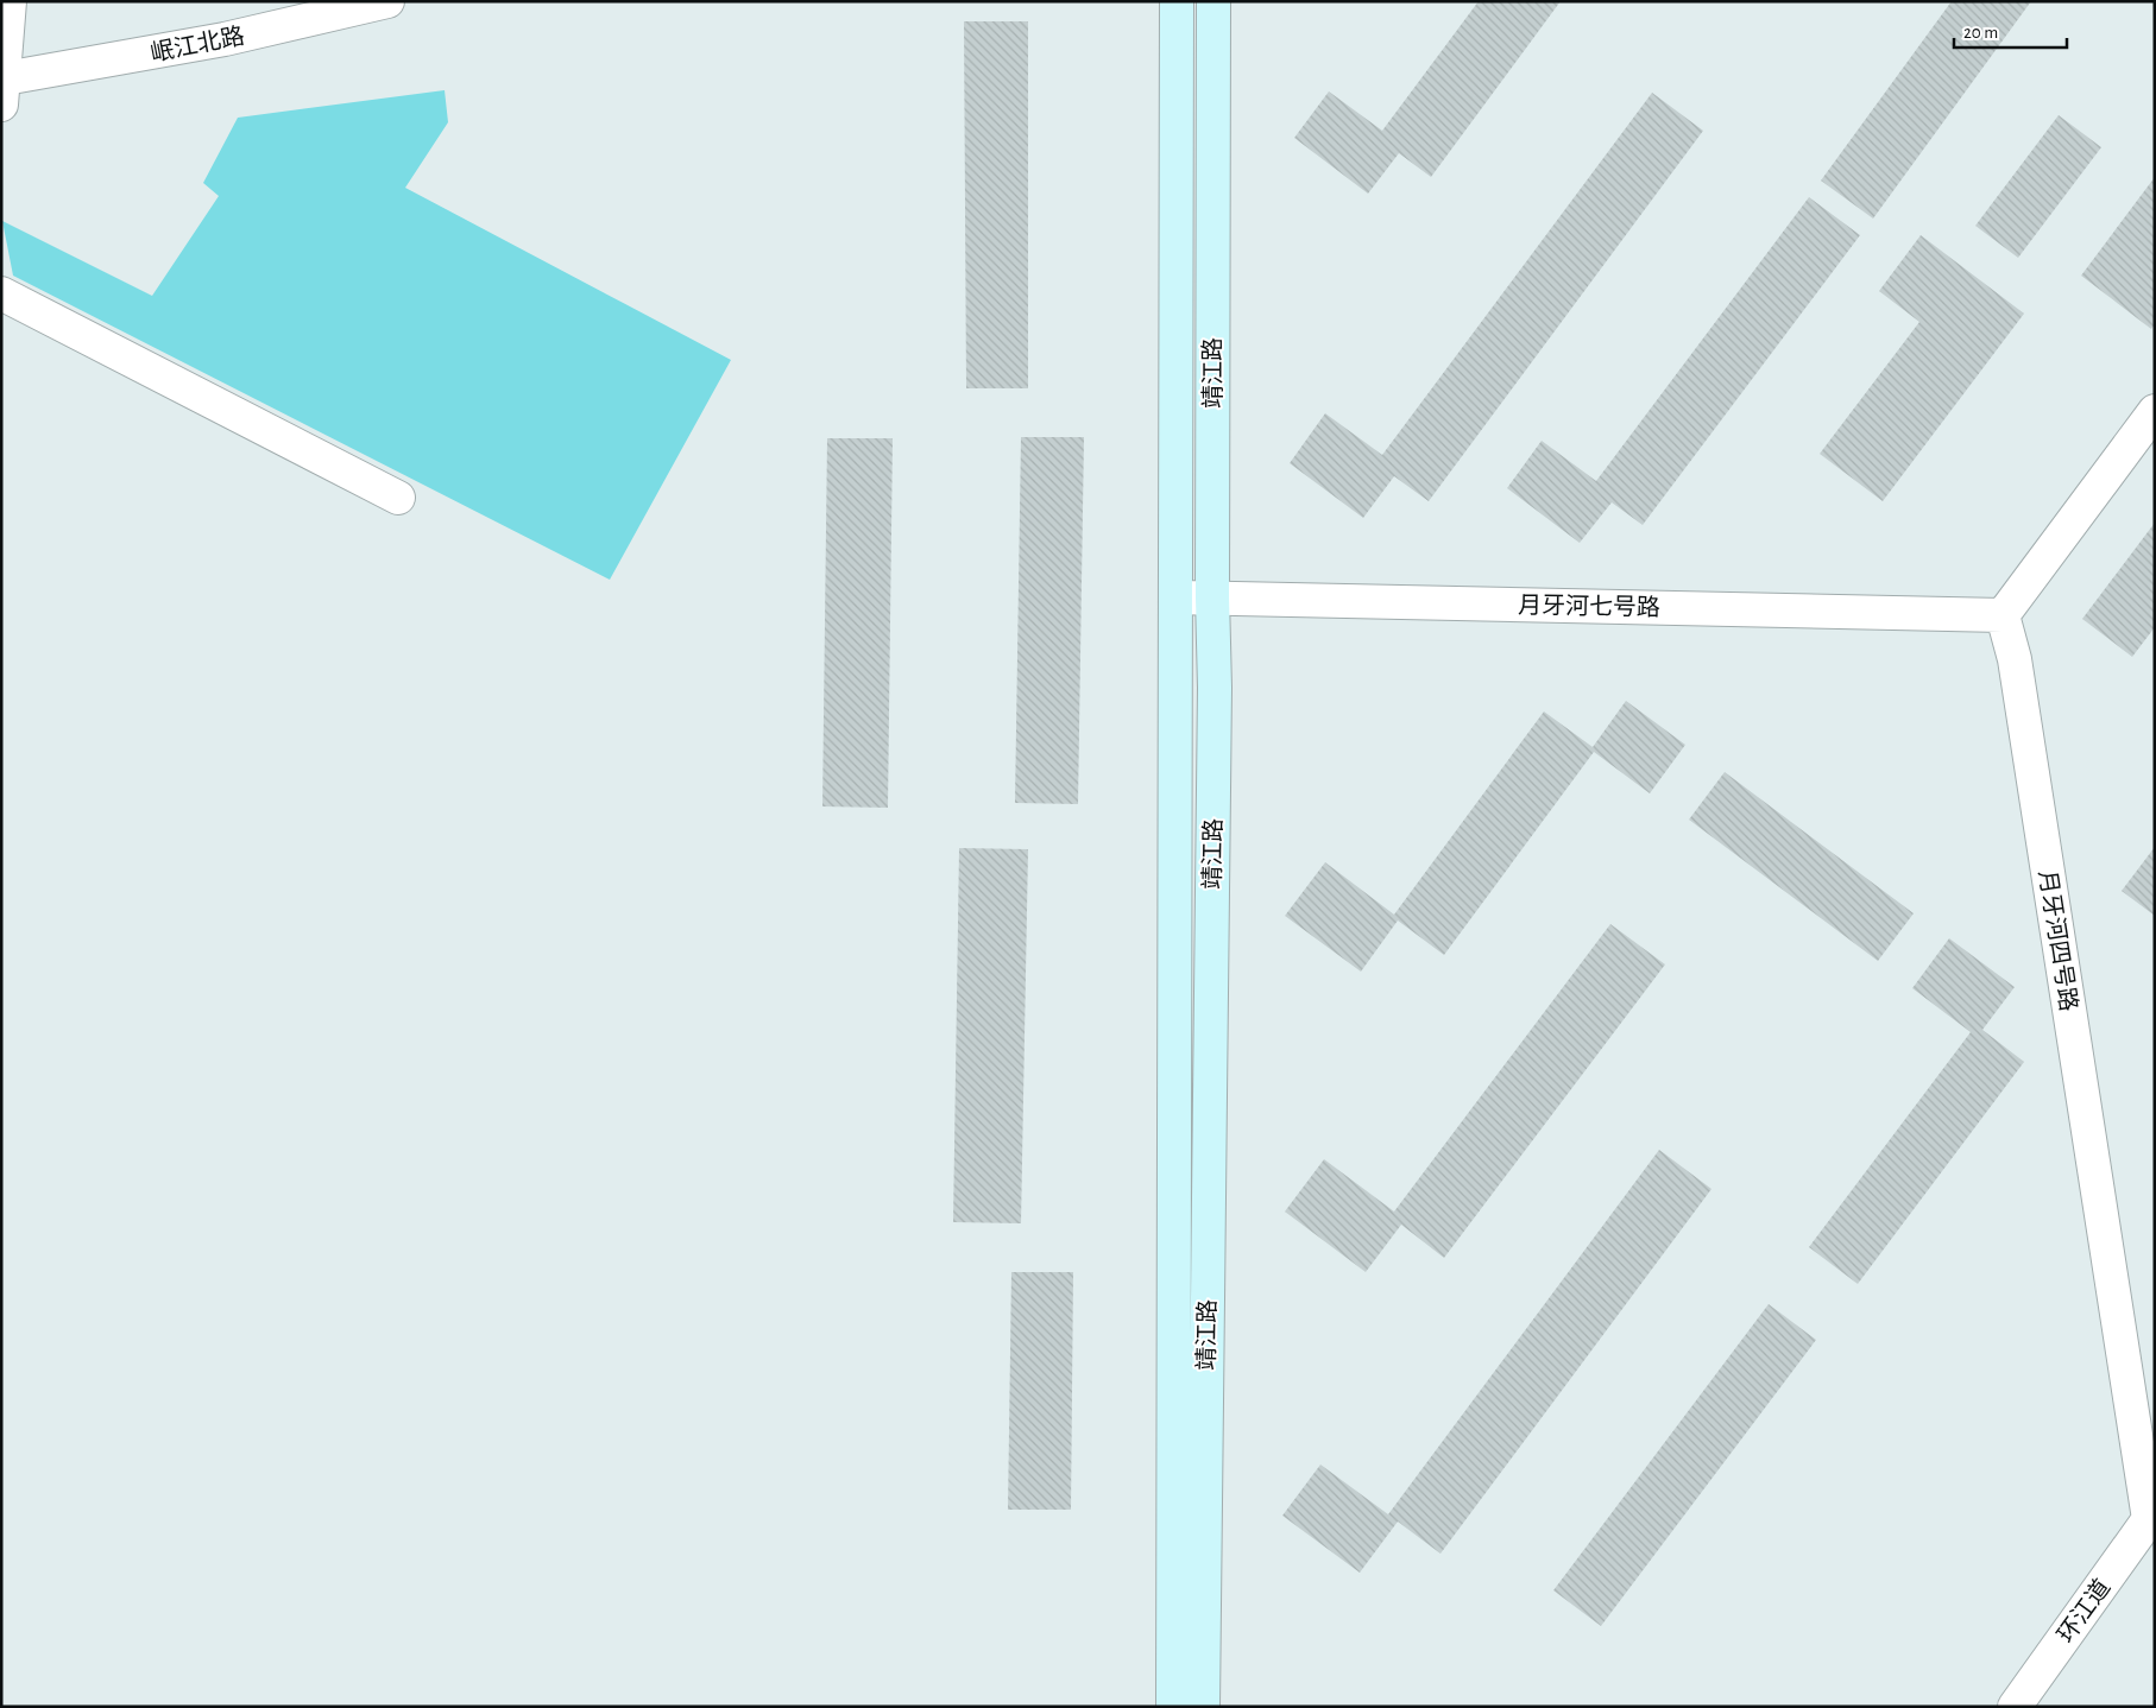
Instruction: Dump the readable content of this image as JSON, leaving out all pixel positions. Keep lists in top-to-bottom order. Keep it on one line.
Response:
{"streets":{"main road":["靖江路"],"street":["岷江北路","月牙河七号路","月牙河四号路","环江道"]},"crossings":[["靖江路","月牙河七号路"],["月牙河七号路","月牙河四号路"],["月牙河四号路","环江道"]],"scale_bar":"20 m"}
